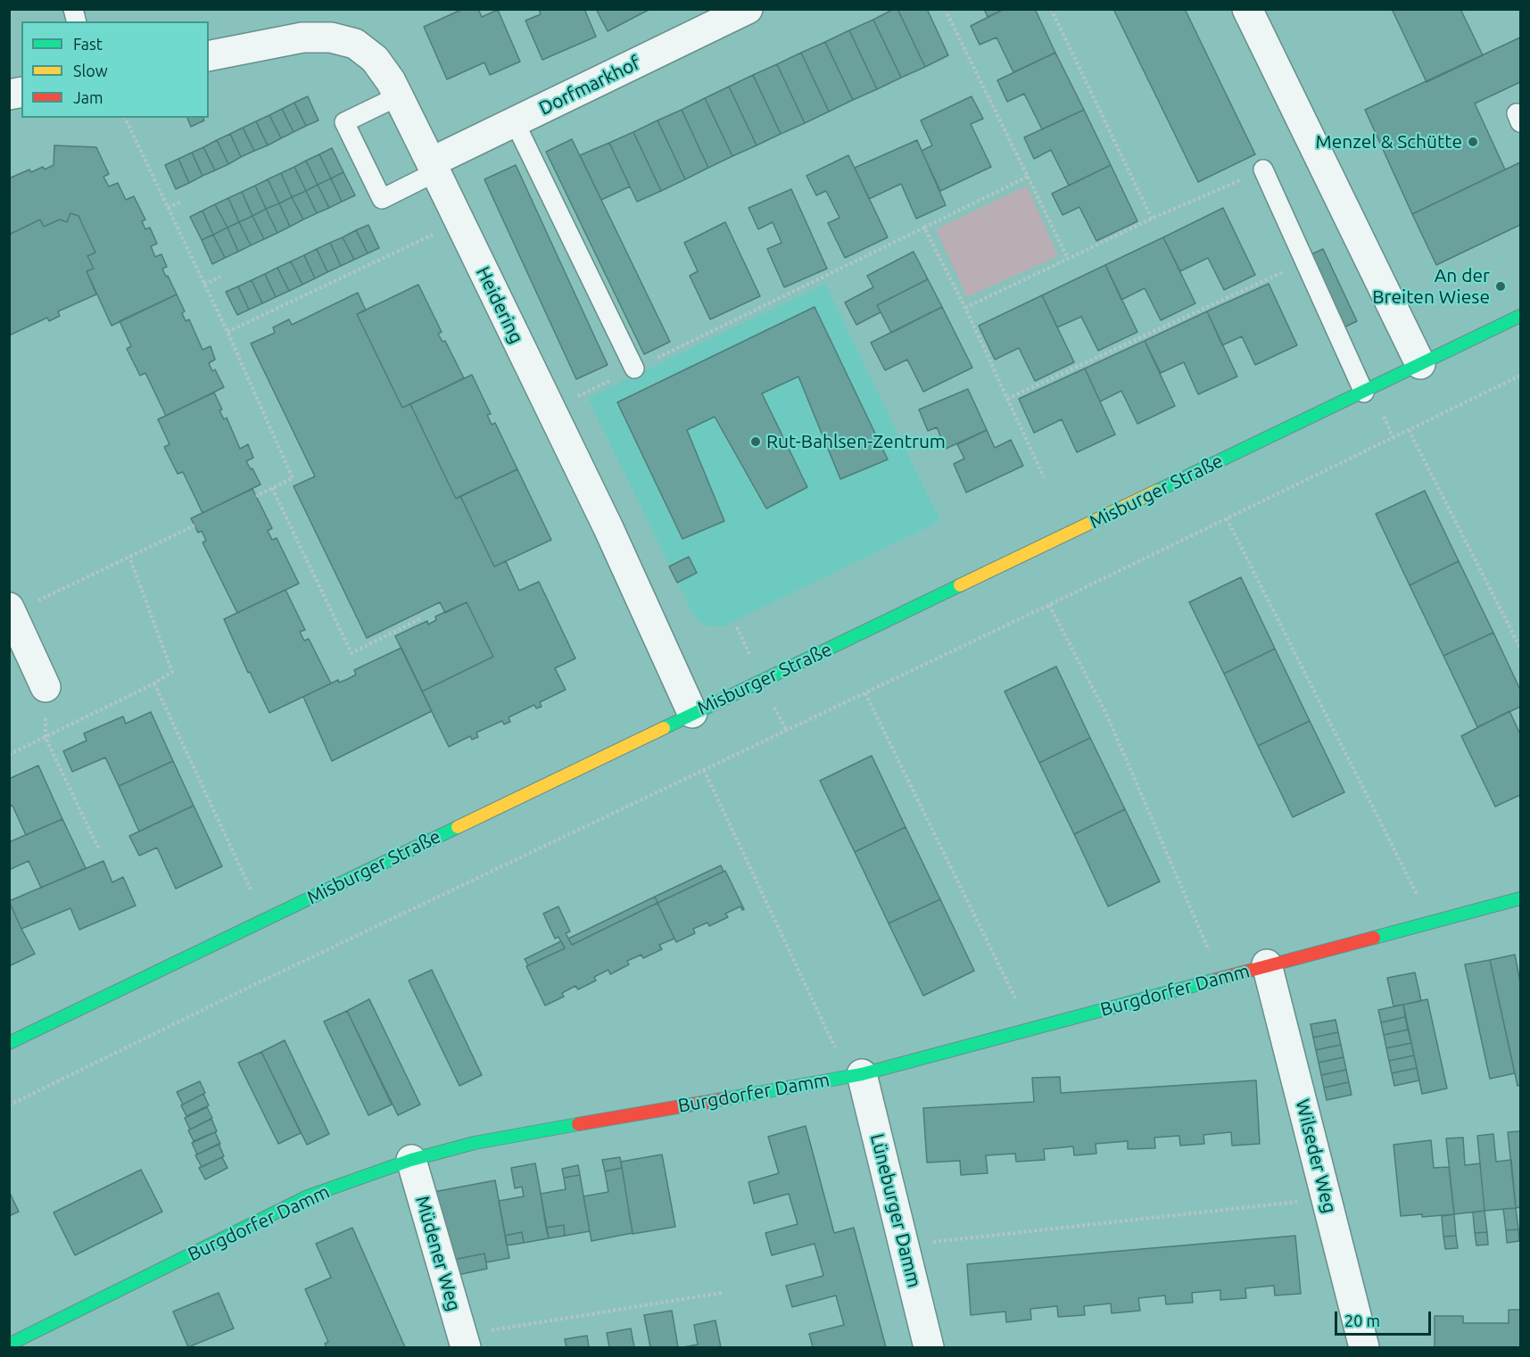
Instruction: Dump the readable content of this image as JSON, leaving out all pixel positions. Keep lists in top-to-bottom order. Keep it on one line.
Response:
{"streets":{"street":["Dorfmarkhof","Heidering","Misburger Straße","Burgdorfer Damm","Wilseder Weg","Lüneburger Damm","Müdener Weg"]},"crossings":[["Dorfmarkhof","Heidering"],["Heidering","Misburger Straße"],["Burgdorfer Damm","Wilseder Weg"],["Burgdorfer Damm","Lüneburger Damm"],["Burgdorfer Damm","Müdener Weg"]],"places":["Menzel & Schütte","An der Breiten Wiese","Rut-Bahlsen-Zentrum"],"legend":["Fast","Slow","Jam"],"scale_bar":"20 m"}
